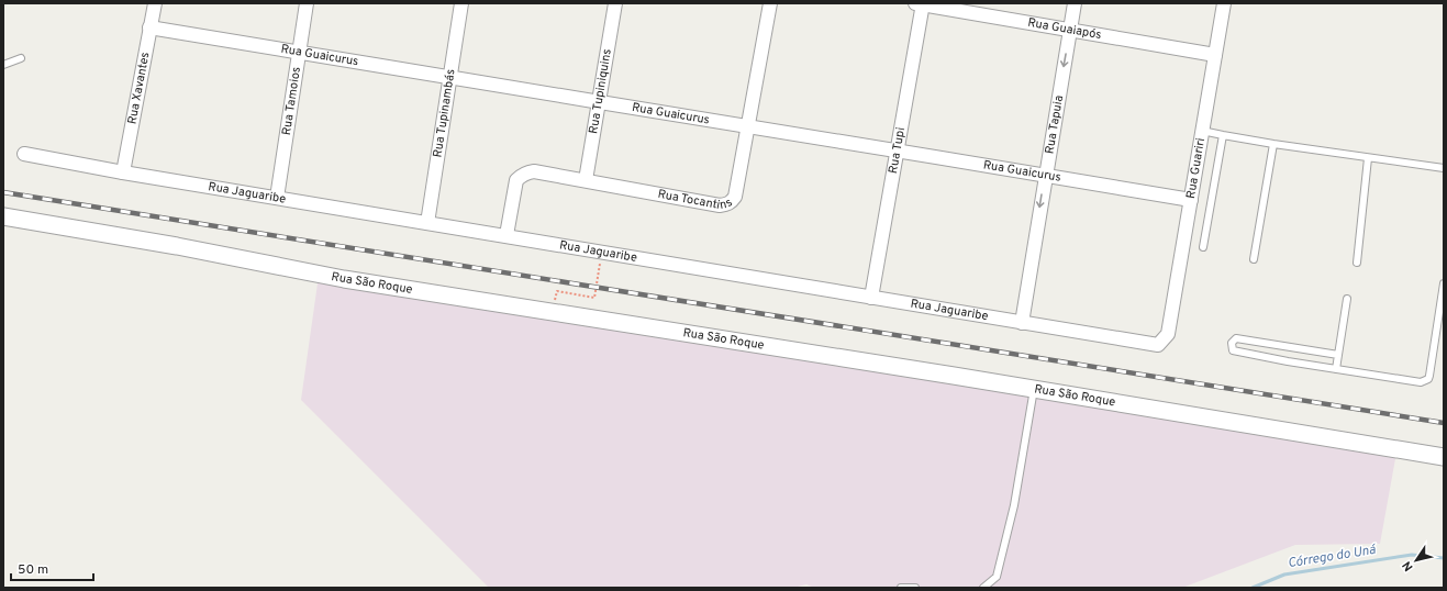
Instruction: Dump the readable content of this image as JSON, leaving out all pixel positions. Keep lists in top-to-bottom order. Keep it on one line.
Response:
{"streets":{"street":["Rua Guaiapós","Rua Guaicurus","Rua Xavantes","Rua Tupiniquins","Rua Tamoios","Rua Tupinambás","Rua Tapuia","Rua Tupi","Rua Guariri","Rua Jaguaribe","Rua Tocantins","Rua São Roque"]},"crossings":[["Rua Guaiapós","Rua Tapuia"],["Rua Guaiapós","Rua Tupi"],["Rua Guaiapós","Rua Guariri"],["Rua Guaicurus","Rua Xavantes"],["Rua Guaicurus","Rua Tupiniquins"],["Rua Guaicurus","Rua Tamoios"],["Rua Guaicurus","Rua Tupinambás"],["Rua Guaicurus","Rua Tapuia"],["Rua Guaicurus","Rua Tupi"],["Rua Guaicurus","Rua Guariri"],["Rua Guaicurus","Rua Tocantins"],["Rua Xavantes","Rua Jaguaribe"],["Rua Tupiniquins","Rua Tocantins"],["Rua Tamoios","Rua Jaguaribe"],["Rua Tupinambás","Rua Jaguaribe"],["Rua Tapuia","Rua Jaguaribe"],["Rua Tupi","Rua Jaguaribe"],["Rua Guariri","Rua Jaguaribe"],["Rua Jaguaribe","Rua Tocantins"]],"one_way":["Rua Tapuia"],"water":["Córrego do Uná"],"scale_bar":"50 m","north":"bottom left"}
